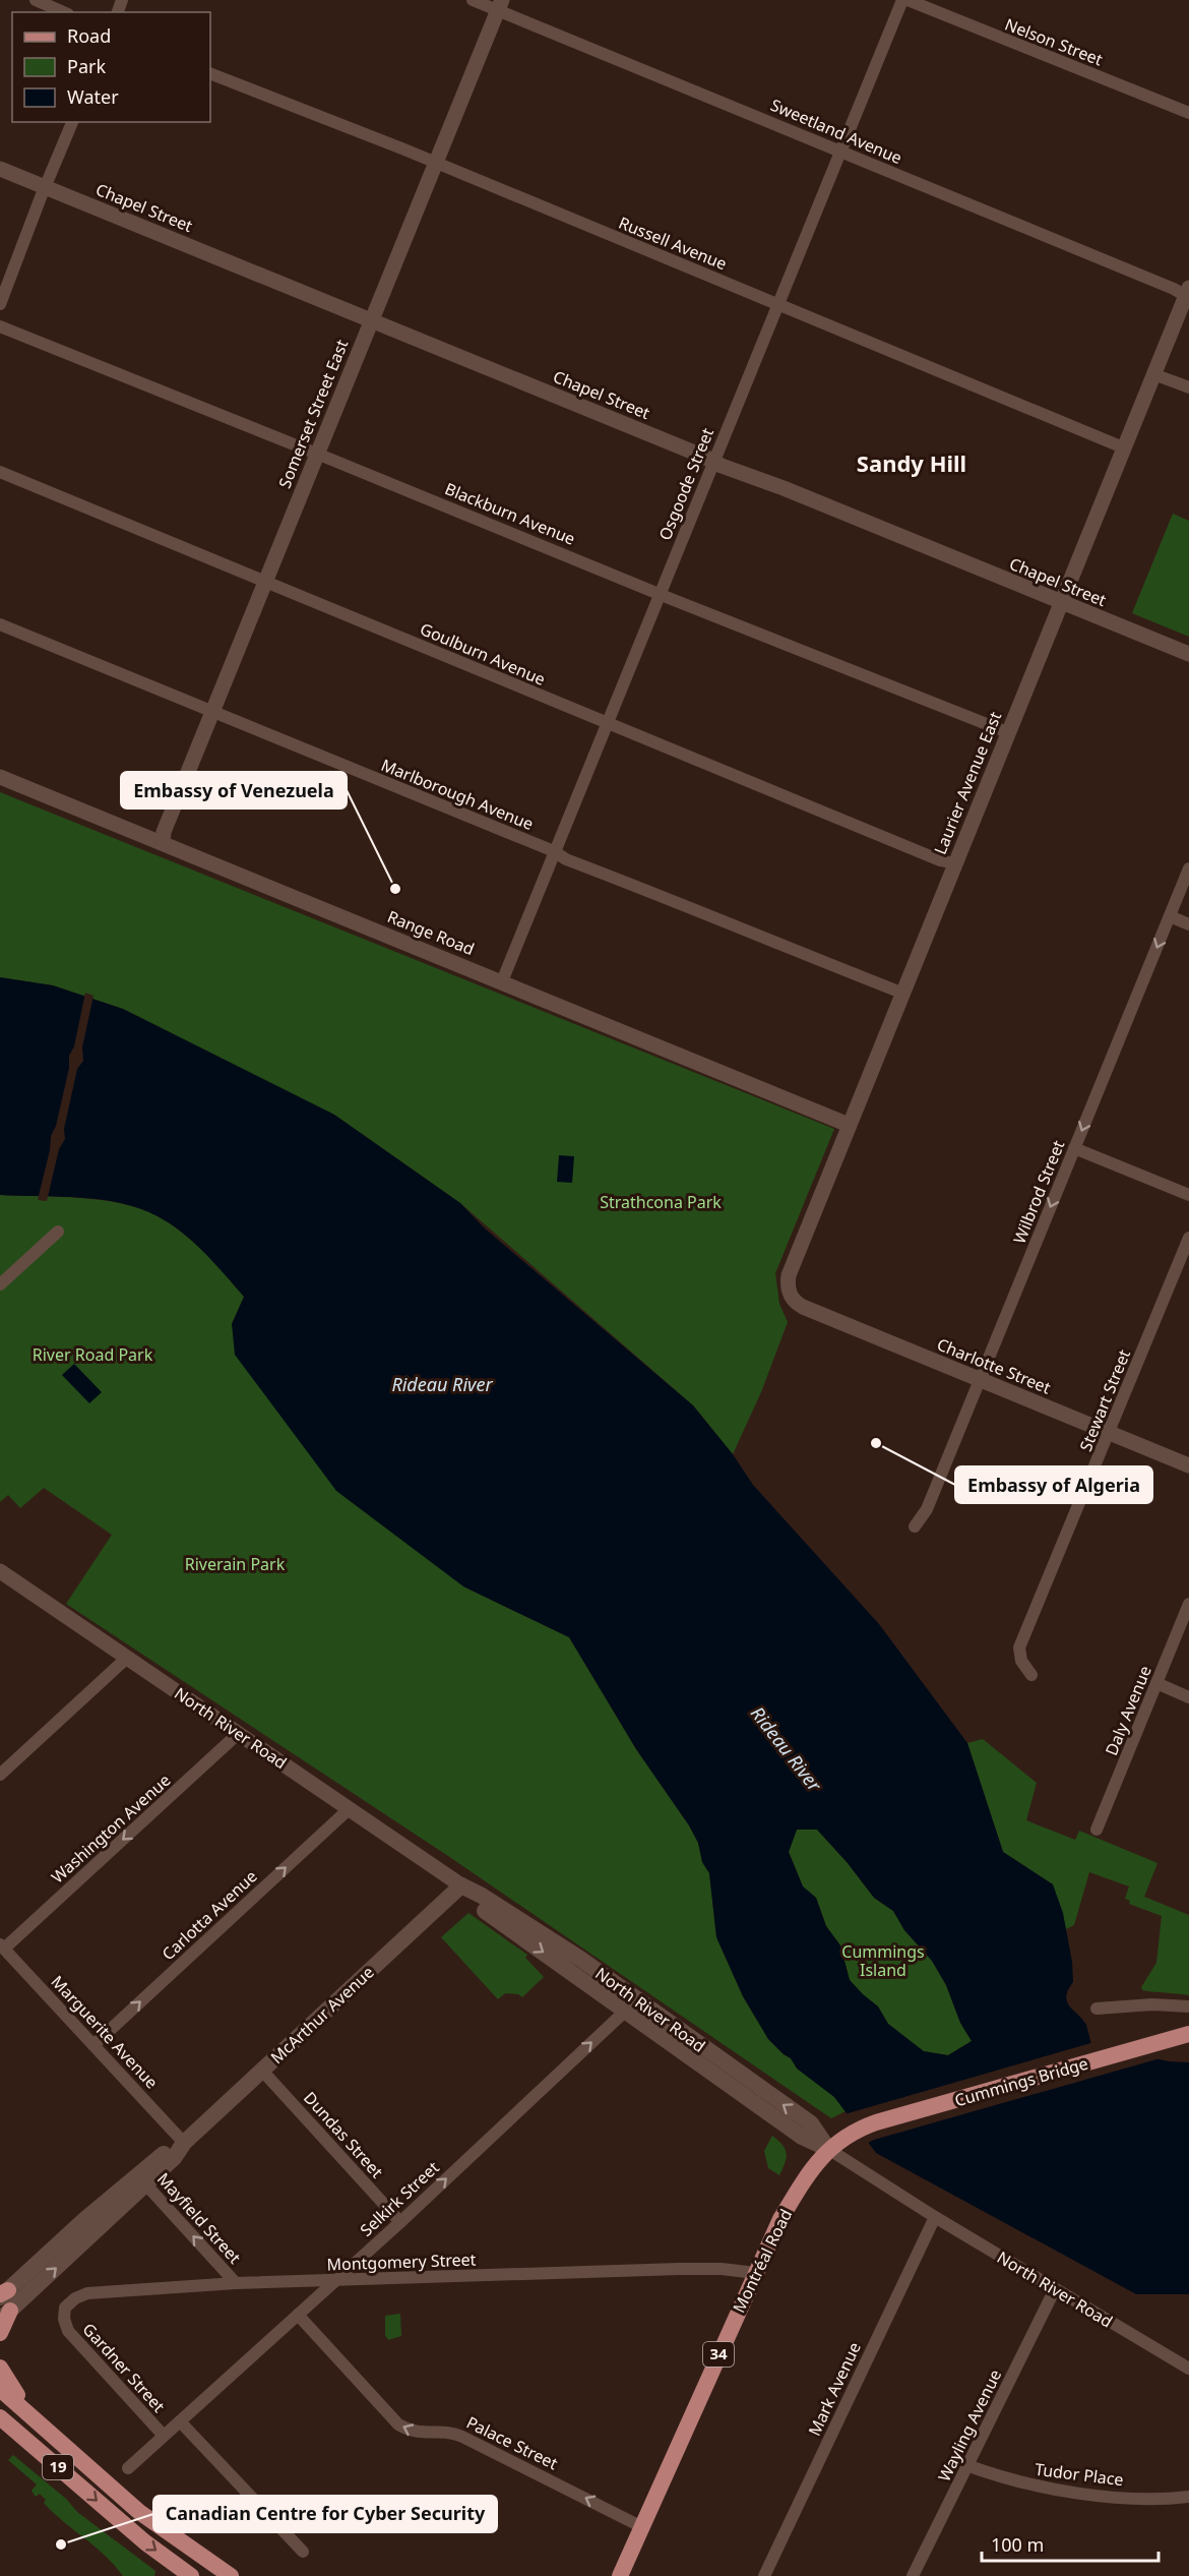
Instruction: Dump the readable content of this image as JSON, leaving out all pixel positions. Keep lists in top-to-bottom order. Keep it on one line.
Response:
{"streets":{"main road":["North River Road","McArthur Avenue","Cummings Bridge","Montréal Road","34","19"],"street":["Nelson Street","Sweetland Avenue","Chapel Street","Russell Avenue","Somerset Street East","Osgoode Street","Blackburn Avenue","Goulburn Avenue","Laurier Avenue East","Marlborough Avenue","Range Road","Wilbrod Street","Charlotte Street","Stewart Street","Daly Avenue","Washington Avenue","Carlotta Avenue","Marguerite Avenue","Dundas Street","Selkirk Street","Mayfield Street","Montgomery Street","Gardner Street","Mark Avenue","Wayling Avenue","Palace Street","Tudor Place"]},"crossings":[["Nelson Street","Osgoode Street"],["Sweetland Avenue","Somerset Street East"],["Sweetland Avenue","Osgoode Street"],["Sweetland Avenue","Laurier Avenue East"],["Chapel Street","Somerset Street East"],["Chapel Street","Osgoode Street"],["Chapel Street","Laurier Avenue East"],["Russell Avenue","Somerset Street East"],["Russell Avenue","Osgoode Street"],["Russell Avenue","Laurier Avenue East"],["Somerset Street East","Blackburn Avenue"],["Somerset Street East","Goulburn Avenue"],["Somerset Street East","Marlborough Avenue"],["Somerset Street East","Range Road"],["Osgoode Street","Blackburn Avenue"],["Osgoode Street","Goulburn Avenue"],["Osgoode Street","Marlborough Avenue"],["Osgoode Street","Range Road"],["Blackburn Avenue","Laurier Avenue East"],["Goulburn Avenue","Laurier Avenue East"],["Laurier Avenue East","Marlborough Avenue"],["Laurier Avenue East","Range Road"],["Laurier Avenue East","Charlotte Street"],["Wilbrod Street","Charlotte Street"],["Charlotte Street","Stewart Street"],["North River Road","Washington Avenue"],["North River Road","Carlotta Avenue"],["North River Road","McArthur Avenue"],["North River Road","Selkirk Street"],["North River Road","Montréal Road"],["North River Road","Mark Avenue"],["North River Road","Wayling Avenue"],["Washington Avenue","Marguerite Avenue"],["Carlotta Avenue","Marguerite Avenue"],["McArthur Avenue","Marguerite Avenue"],["McArthur Avenue","Dundas Street"],["McArthur Avenue","Mayfield Street"],["Cummings Bridge","Montréal Road"],["Dundas Street","Selkirk Street"],["Selkirk Street","Montgomery Street"],["Selkirk Street","Gardner Street"],["Selkirk Street","Palace Street"],["Mayfield Street","Montgomery Street"],["Montréal Road","Montgomery Street"],["Montréal Road","Palace Street"],["Montgomery Street","Gardner Street"],["Wayling Avenue","Tudor Place"]],"one_way":["Wilbrod Street","Washington Avenue","Carlotta Avenue","Selkirk Street","Mayfield Street","Palace Street"],"districts":["Sandy Hill"],"water":["Rideau River"],"parks":["Strathcona Park","River Road Park","Riverain Park","Cummings Island"],"places":["Embassy of Venezuela","Embassy of Algeria","Canadian Centre for Cyber Security"],"legend":["Road","Park","Water"],"scale_bar":"100 m"}
